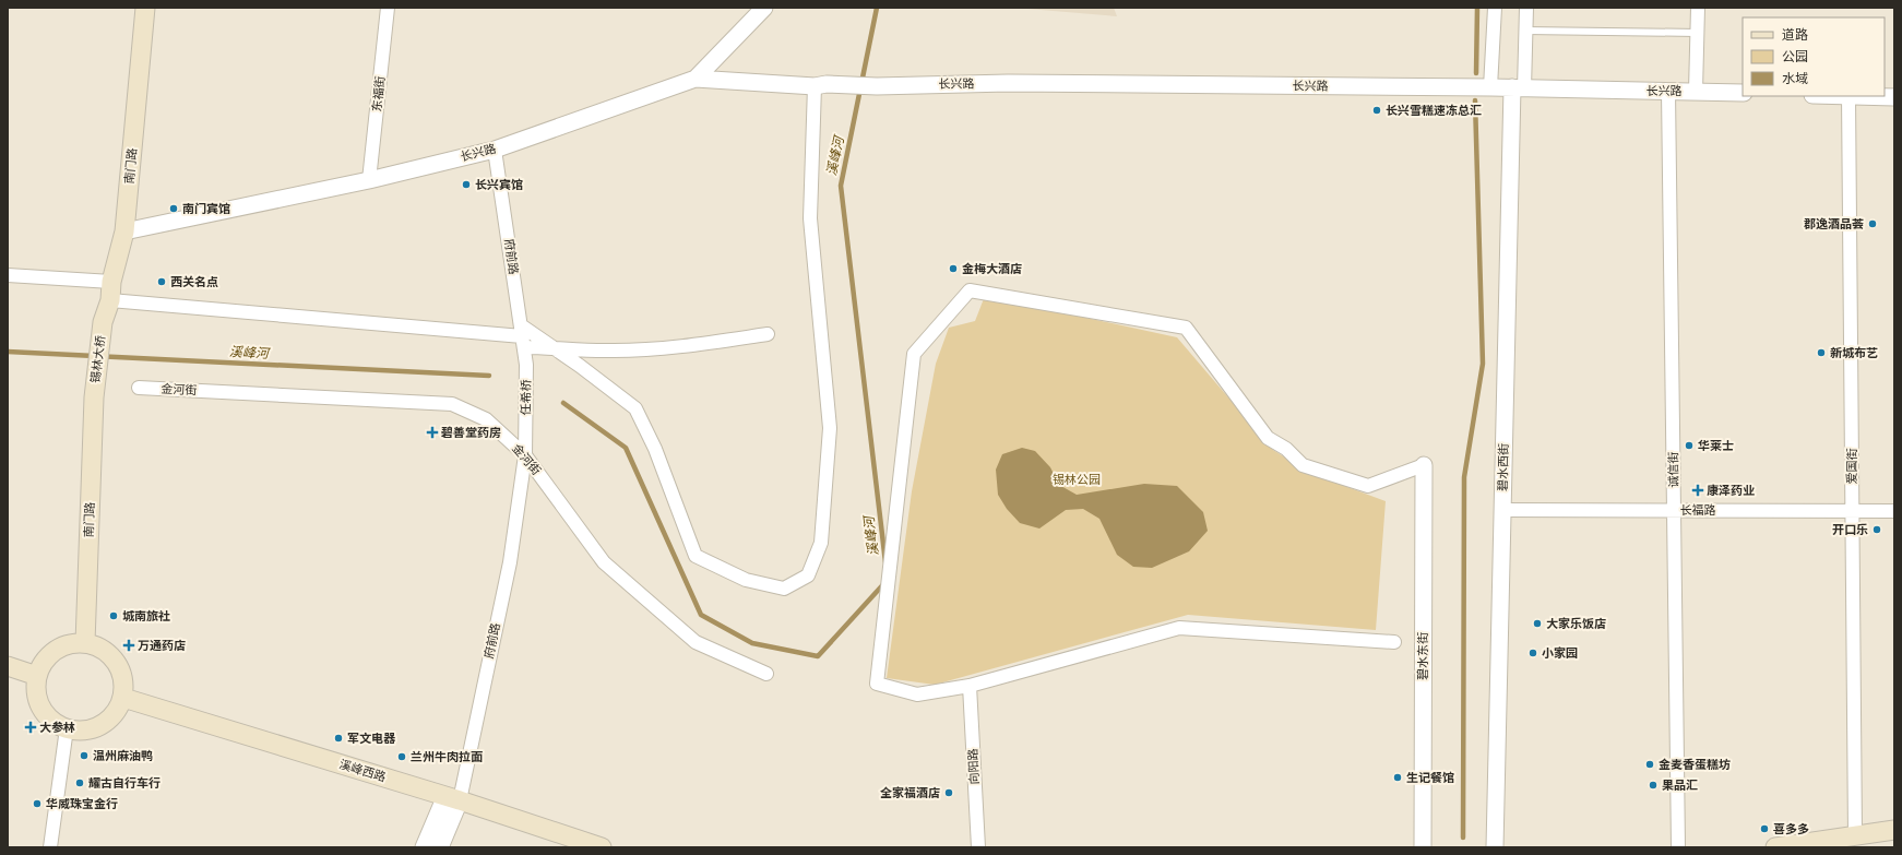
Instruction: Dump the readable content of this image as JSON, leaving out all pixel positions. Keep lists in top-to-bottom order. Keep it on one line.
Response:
{"streets":{"main road":["南门路","锡林大桥","溪峰西路"],"street":["长兴路","东福街","府前路","金河街","任希桥","爱国街","碧水西街","诚信街","长福路","碧水东街","向阳路"]},"crossings":[["长兴路","东福街"],["长兴路","南门路"],["长兴路","府前路"],["长兴路","碧水西街"],["长兴路","诚信街"],["南门路","锡林大桥"],["南门路","溪峰西路"],["府前路","金河街"],["府前路","任希桥"],["府前路","溪峰西路"],["爱国街","长福路"],["碧水西街","长福路"],["诚信街","长福路"]],"water":["溪峰河"],"parks":["锡林公园"],"places":{"other":["长兴雪糕速冻总汇","长兴宾馆","南门宾馆","郡逸酒品荟","金梅大酒店","西关名点","新城布艺","华莱士","开口乐","城南旅社","大家乐饭店","小家园","军文电器","温州麻油鸭","兰州牛肉拉面","金麦香蛋糕坊","生记餐馆","耀古自行车行","果品汇","全家福酒店","华威珠宝金行","喜多多"],"health":["碧善堂药房","康泽药业","万通药店","大参林"]},"legend":["道路","公园","水域"]}
